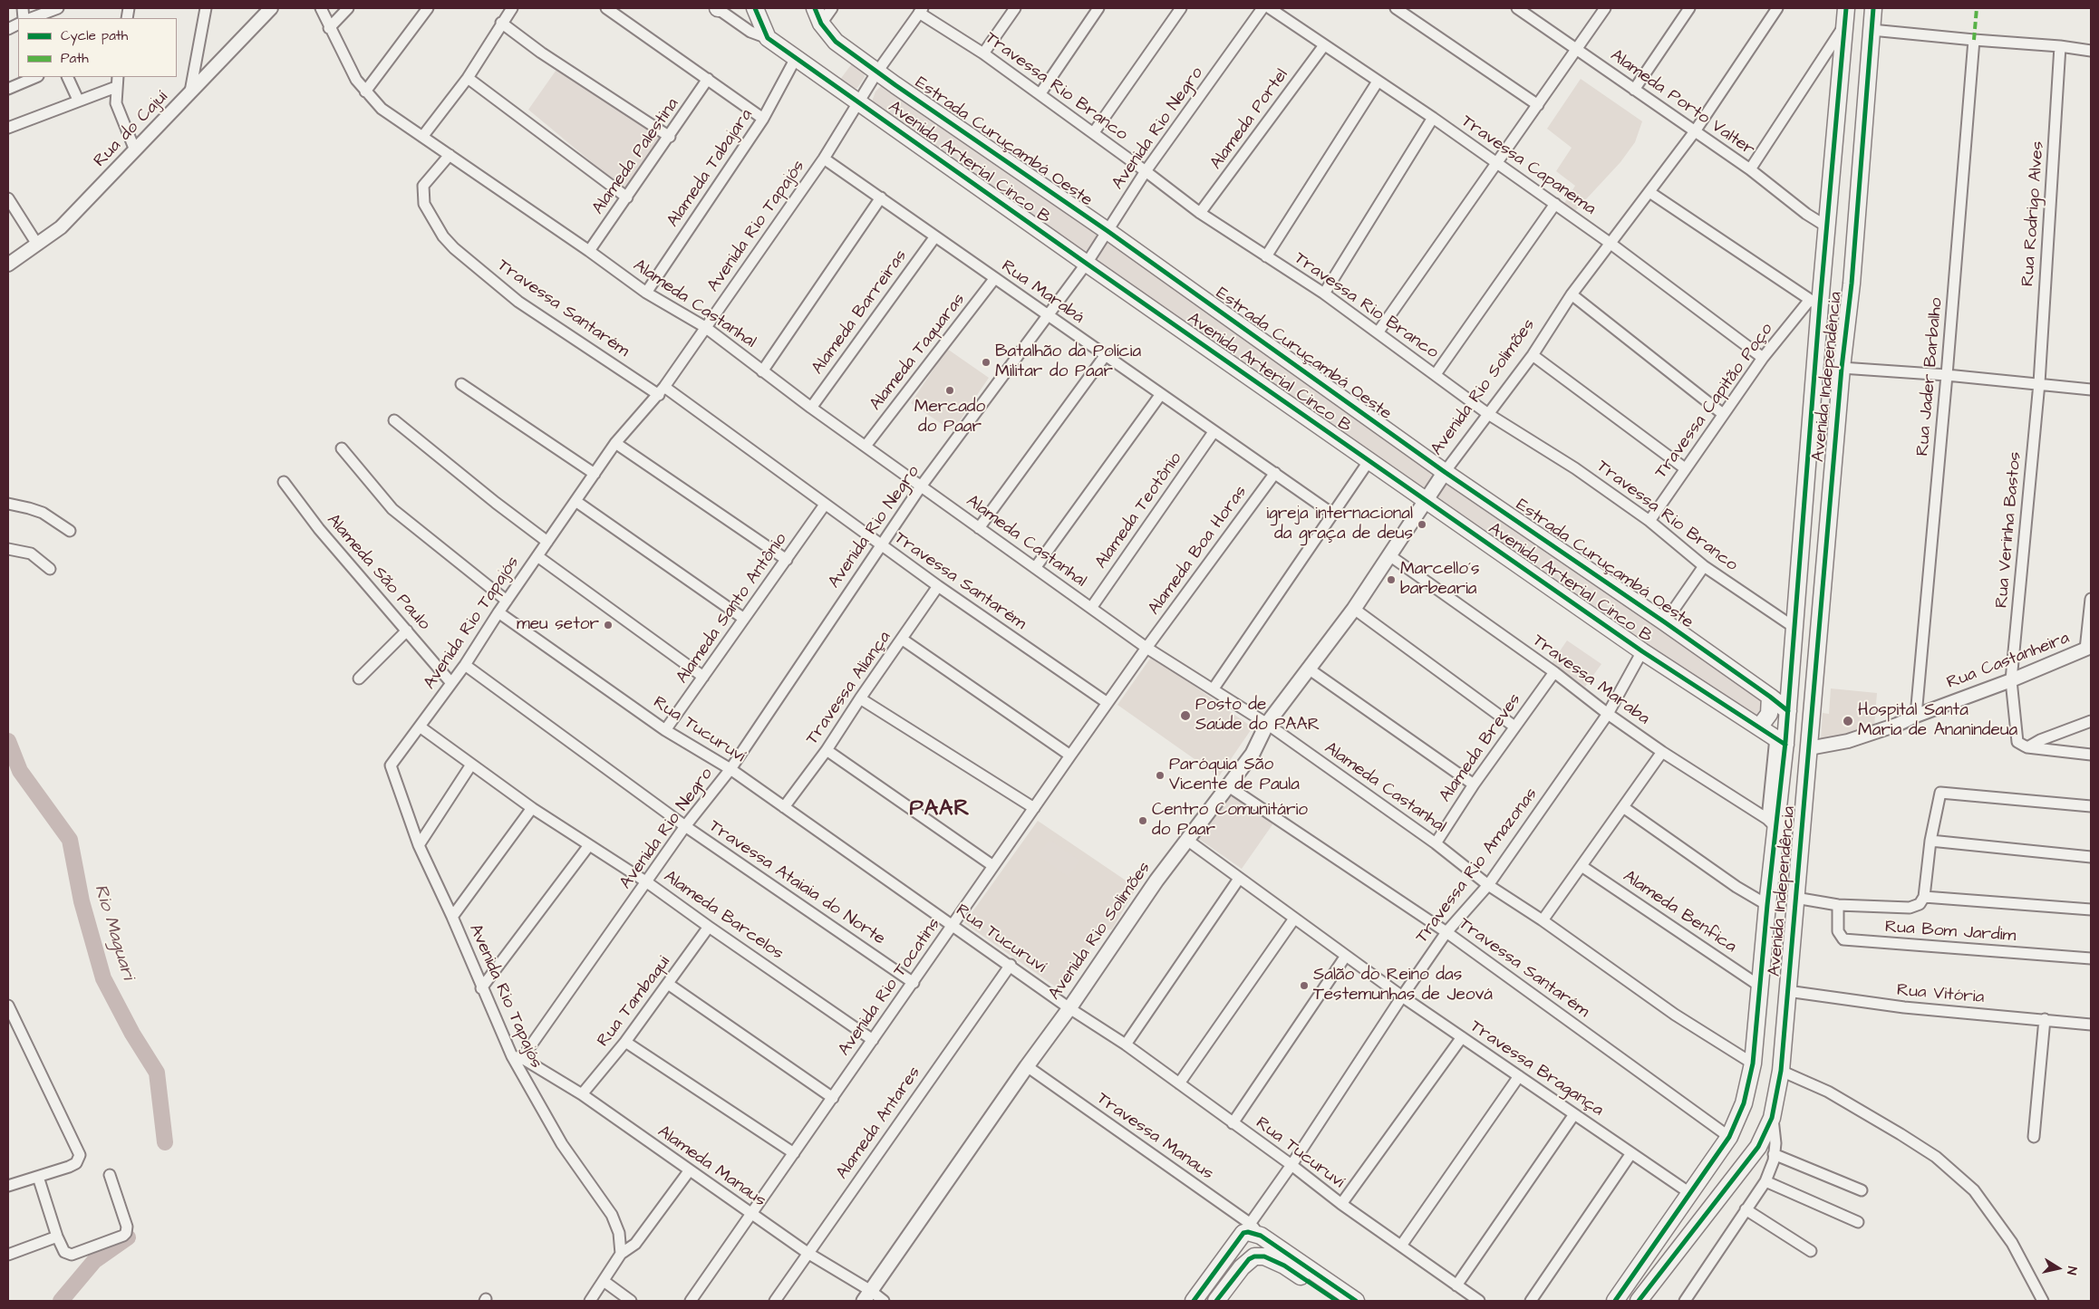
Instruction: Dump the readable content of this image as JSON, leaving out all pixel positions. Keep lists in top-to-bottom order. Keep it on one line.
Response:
{"streets":{"main road":["Estrada Curuçambá Oeste","Avenida Arterial Cinco B","Avenida Independência","Avenida Rio Solimões"],"street":["Travessa Rio Branco","Alameda Porto Valter","Alameda Portel","Avenida Rio Negro","Rua do Cajuí","Alameda Palestina","Travessa Capanema","Alameda Tabajara","Rua Rodrigo Alves","Avenida Rio Tapajós","Rua Marabá","Alameda Castanhal","Travessa Santarém","Alameda Barreiras","Alameda Taquaras","Rua Jader Barbalho","Travessa Capitão Poço","Alameda Teotônio","Rua Verinha Bastos","Alameda Boa Horas","Alameda São Paulo","Alameda Santo Antônio","Rua Castanheira","Travessa Maraba","Travessa Aliança","Rua Tucuruví","Alameda Breves","Travessa Rio Amazonas","Travessa Ataiaia do Norte","Alameda Benfica","Alameda Barcelos","Rua Bom Jardim","Avenida Rio Tocatins","Rua Vitória","Rua Tambaqui","Travessa Bragança","Alameda Antares","Travessa Manaus","Alameda Manaus"]},"crossings":[["Travessa Rio Branco","Alameda Portel"],["Travessa Rio Branco","Avenida Rio Negro"],["Travessa Rio Branco","Avenida Rio Tapajós"],["Travessa Rio Branco","Avenida Independência"],["Travessa Rio Branco","Avenida Rio Solimões"],["Travessa Rio Branco","Travessa Capitão Poço"],["Alameda Porto Valter","Avenida Independência"],["Alameda Porto Valter","Avenida Rio Solimões"],["Alameda Portel","Travessa Capanema"],["Avenida Rio Negro","Estrada Curuçambá Oeste"],["Avenida Rio Negro","Avenida Arterial Cinco B"],["Avenida Rio Negro","Avenida Rio Tapajós"],["Avenida Rio Negro","Rua Marabá"],["Avenida Rio Negro","Alameda Castanhal"],["Avenida Rio Negro","Travessa Santarém"],["Avenida Rio Negro","Rua Tucuruví"],["Avenida Rio Negro","Travessa Ataiaia do Norte"],["Avenida Rio Negro","Alameda Barcelos"],["Avenida Rio Negro","Alameda Manaus"],["Estrada Curuçambá Oeste","Avenida Rio Tapajós"],["Estrada Curuçambá Oeste","Avenida Independência"],["Estrada Curuçambá Oeste","Avenida Rio Solimões"],["Alameda Palestina","Alameda Castanhal"],["Avenida Arterial Cinco B","Alameda Tabajara"],["Avenida Arterial Cinco B","Avenida Rio Tapajós"],["Avenida Arterial Cinco B","Avenida Independência"],["Avenida Arterial Cinco B","Avenida Rio Solimões"],["Avenida Arterial Cinco B","Travessa Rio Amazonas"],["Travessa Capanema","Avenida Rio Solimões"],["Travessa Capanema","Travessa Capitão Poço"],["Alameda Tabajara","Alameda Castanhal"],["Rua Rodrigo Alves","Rua Verinha Bastos"],["Avenida Rio Tapajós","Rua Marabá"],["Avenida Rio Tapajós","Alameda Castanhal"],["Avenida Rio Tapajós","Travessa Santarém"],["Avenida Rio Tapajós","Alameda São Paulo"],["Avenida Rio Tapajós","Rua Tucuruví"],["Avenida Rio Tapajós","Travessa Ataiaia do Norte"],["Avenida Rio Tapajós","Alameda Barcelos"],["Avenida Rio Tapajós","Alameda Manaus"],["Rua Marabá","Alameda Barreiras"],["Rua Marabá","Alameda Taquaras"],["Rua Marabá","Alameda Teotônio"],["Rua Marabá","Alameda Boa Horas"],["Alameda Castanhal","Travessa Santarém"],["Alameda Castanhal","Alameda Barreiras"],["Alameda Castanhal","Alameda Taquaras"],["Alameda Castanhal","Avenida Independência"],["Alameda Castanhal","Avenida Rio Solimões"],["Alameda Castanhal","Alameda Teotônio"],["Alameda Castanhal","Alameda Boa Horas"],["Alameda Castanhal","Alameda Breves"],["Alameda Castanhal","Travessa Rio Amazonas"],["Alameda Castanhal","Avenida Rio Tocatins"],["Travessa Santarém","Avenida Independência"],["Travessa Santarém","Avenida Rio Solimões"],["Travessa Santarém","Alameda Santo Antônio"],["Travessa Santarém","Travessa Aliança"],["Travessa Santarém","Travessa Rio Amazonas"],["Travessa Santarém","Avenida Rio Tocatins"],["Avenida Independência","Travessa Capitão Poço"],["Avenida Independência","Rua Castanheira"],["Avenida Independência","Travessa Maraba"],["Avenida Independência","Alameda Benfica"],["Avenida Independência","Rua Vitória"],["Avenida Independência","Travessa Bragança"],["Rua Jader Barbalho","Rua Castanheira"],["Avenida Rio Solimões","Travessa Maraba"],["Avenida Rio Solimões","Rua Tucuruví"],["Avenida Rio Solimões","Travessa Bragança"],["Avenida Rio Solimões","Travessa Manaus"],["Avenida Rio Solimões","Alameda Manaus"],["Rua Verinha Bastos","Rua Castanheira"],["Alameda Boa Horas","Avenida Rio Tocatins"],["Alameda Santo Antônio","Rua Tucuruví"],["Travessa Maraba","Alameda Breves"],["Travessa Maraba","Travessa Rio Amazonas"],["Travessa Aliança","Rua Tucuruví"],["Rua Tucuruví","Travessa Rio Amazonas"],["Rua Tucuruví","Avenida Rio Tocatins"],["Rua Tucuruví","Alameda Antares"],["Travessa Rio Amazonas","Travessa Bragança"],["Travessa Rio Amazonas","Travessa Manaus"],["Travessa Ataiaia do Norte","Avenida Rio Tocatins"],["Alameda Barcelos","Avenida Rio Tocatins"],["Alameda Barcelos","Rua Tambaqui"],["Avenida Rio Tocatins","Alameda Manaus"],["Rua Tambaqui","Alameda Manaus"],["Alameda Antares","Alameda Manaus"]],"districts":["PAAR"],"water":["Rio Maguari"],"places":["Batalhão da Polícia Militar do Paar","Mercado do Paar","igreja internacional da graça de deus","Marcello´s barbearia","meu setor","Posto de Saúde do PAAR","Hospital Santa Maria de Ananindeua","Paróquia São Vicente de Paula","Centro Comunitário do Paar","Salão do Reino das Testemunhas de Jeová"],"legend":["Cycle path","Path"],"north":"right"}
